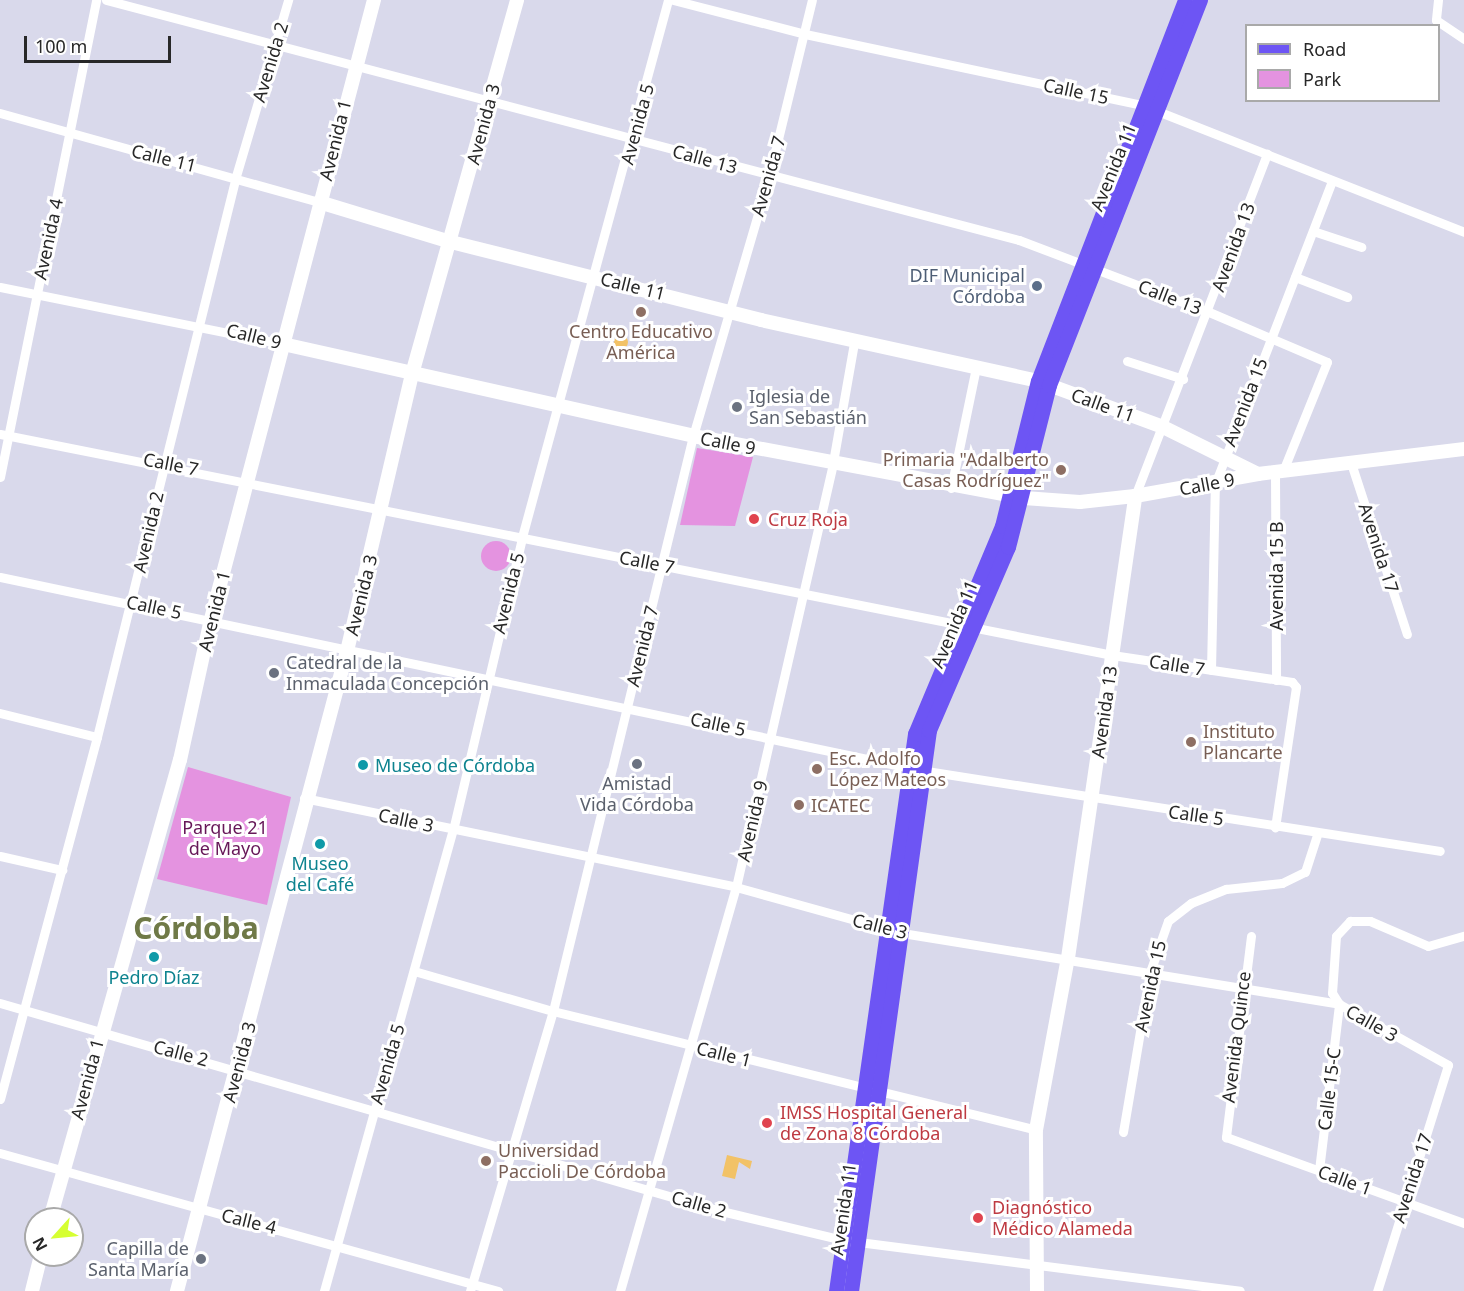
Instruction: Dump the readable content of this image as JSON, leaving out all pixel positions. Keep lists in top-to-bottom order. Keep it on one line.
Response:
{"streets":{"main road":["Avenida 3","Avenida 1","Calle 11","Avenida 11","Avenida 13","Calle 9"],"street":["Avenida 2","Calle 15","Avenida 5","Calle 13","Avenida 7","Avenida 4","Avenida 15","Calle 7","Avenida 17","Avenida 15 B","Calle 5","Calle 3","Avenida 9","Avenida Quince","Calle 2","Calle 1","Calle 15-C","Calle 4"]},"crossings":[["Avenida 2","Calle 11"],["Avenida 2","Calle 13"],["Avenida 2","Calle 9"],["Avenida 2","Calle 7"],["Avenida 2","Calle 5"],["Avenida 2","Calle 2"],["Calle 15","Avenida 11"],["Calle 15","Avenida 7"],["Calle 15","Avenida 13"],["Calle 15","Avenida 15"],["Avenida 3","Calle 11"],["Avenida 3","Calle 13"],["Avenida 3","Calle 9"],["Avenida 3","Calle 7"],["Avenida 3","Calle 5"],["Avenida 3","Calle 3"],["Avenida 3","Calle 2"],["Avenida 3","Calle 4"],["Avenida 5","Calle 11"],["Avenida 5","Calle 13"],["Avenida 5","Calle 9"],["Avenida 5","Calle 7"],["Avenida 5","Calle 5"],["Avenida 5","Calle 3"],["Avenida 5","Calle 2"],["Avenida 5","Calle 1"],["Avenida 5","Calle 4"],["Avenida 1","Calle 11"],["Avenida 1","Calle 13"],["Avenida 1","Calle 9"],["Avenida 1","Calle 7"],["Avenida 1","Calle 5"],["Avenida 1","Calle 2"],["Avenida 1","Calle 4"],["Calle 11","Avenida 11"],["Calle 11","Avenida 7"],["Calle 11","Avenida 4"],["Calle 11","Avenida 13"],["Calle 11","Calle 9"],["Calle 11","Avenida 15"],["Calle 11","Avenida 9"],["Calle 13","Avenida 11"],["Calle 13","Avenida 7"],["Calle 13","Avenida 13"],["Calle 13","Calle 9"],["Calle 13","Avenida 15"],["Calle 13","Avenida 15 B"],["Avenida 11","Calle 9"],["Avenida 11","Calle 7"],["Avenida 11","Calle 5"],["Avenida 11","Calle 3"],["Avenida 11","Calle 2"],["Avenida 11","Calle 1"],["Avenida 7","Calle 9"],["Avenida 7","Calle 7"],["Avenida 7","Calle 5"],["Avenida 7","Calle 3"],["Avenida 7","Calle 2"],["Avenida 7","Calle 1"],["Avenida 7","Calle 4"],["Avenida 4","Calle 9"],["Avenida 4","Calle 7"],["Avenida 13","Calle 9"],["Avenida 13","Calle 7"],["Avenida 13","Calle 5"],["Avenida 13","Calle 3"],["Avenida 13","Calle 2"],["Avenida 13","Calle 1"],["Calle 9","Avenida 15"],["Calle 9","Avenida 17"],["Calle 9","Avenida 15 B"],["Calle 9","Avenida 9"],["Avenida 15","Calle 7"],["Avenida 15","Calle 5"],["Avenida 15","Calle 3"],["Calle 7","Avenida 15 B"],["Calle 7","Calle 5"],["Calle 7","Avenida 9"],["Avenida 17","Calle 3"],["Avenida 17","Calle 1"],["Calle 5","Avenida 9"],["Calle 3","Avenida 9"],["Calle 3","Avenida Quince"],["Calle 3","Calle 15-C"],["Avenida 9","Calle 2"],["Avenida 9","Calle 1"],["Avenida Quince","Calle 1"],["Calle 1","Calle 15-C"]],"districts":["Córdoba"],"parks":["Parque 21 de Mayo"],"places":["DIF Municipal Córdoba","Centro Educativo América","Iglesia de San Sebastián","Primaria \"Adalberto Casas Rodríguez\"","Cruz Roja","Catedral de la Inmaculada Concepción","Instituto Plancarte","Amistad Vida Córdoba","Museo de Córdoba","Esc. Adolfo López Mateos","ICATEC","Museo del Café","Pedro Díaz","IMSS Hospital General de Zona 8 Córdoba","Universidad Paccioli De Córdoba","Diagnóstico Médico Alameda","Capilla de Santa María"],"legend":["Road","Park"],"scale_bar":"100 m","north":"bottom left"}
